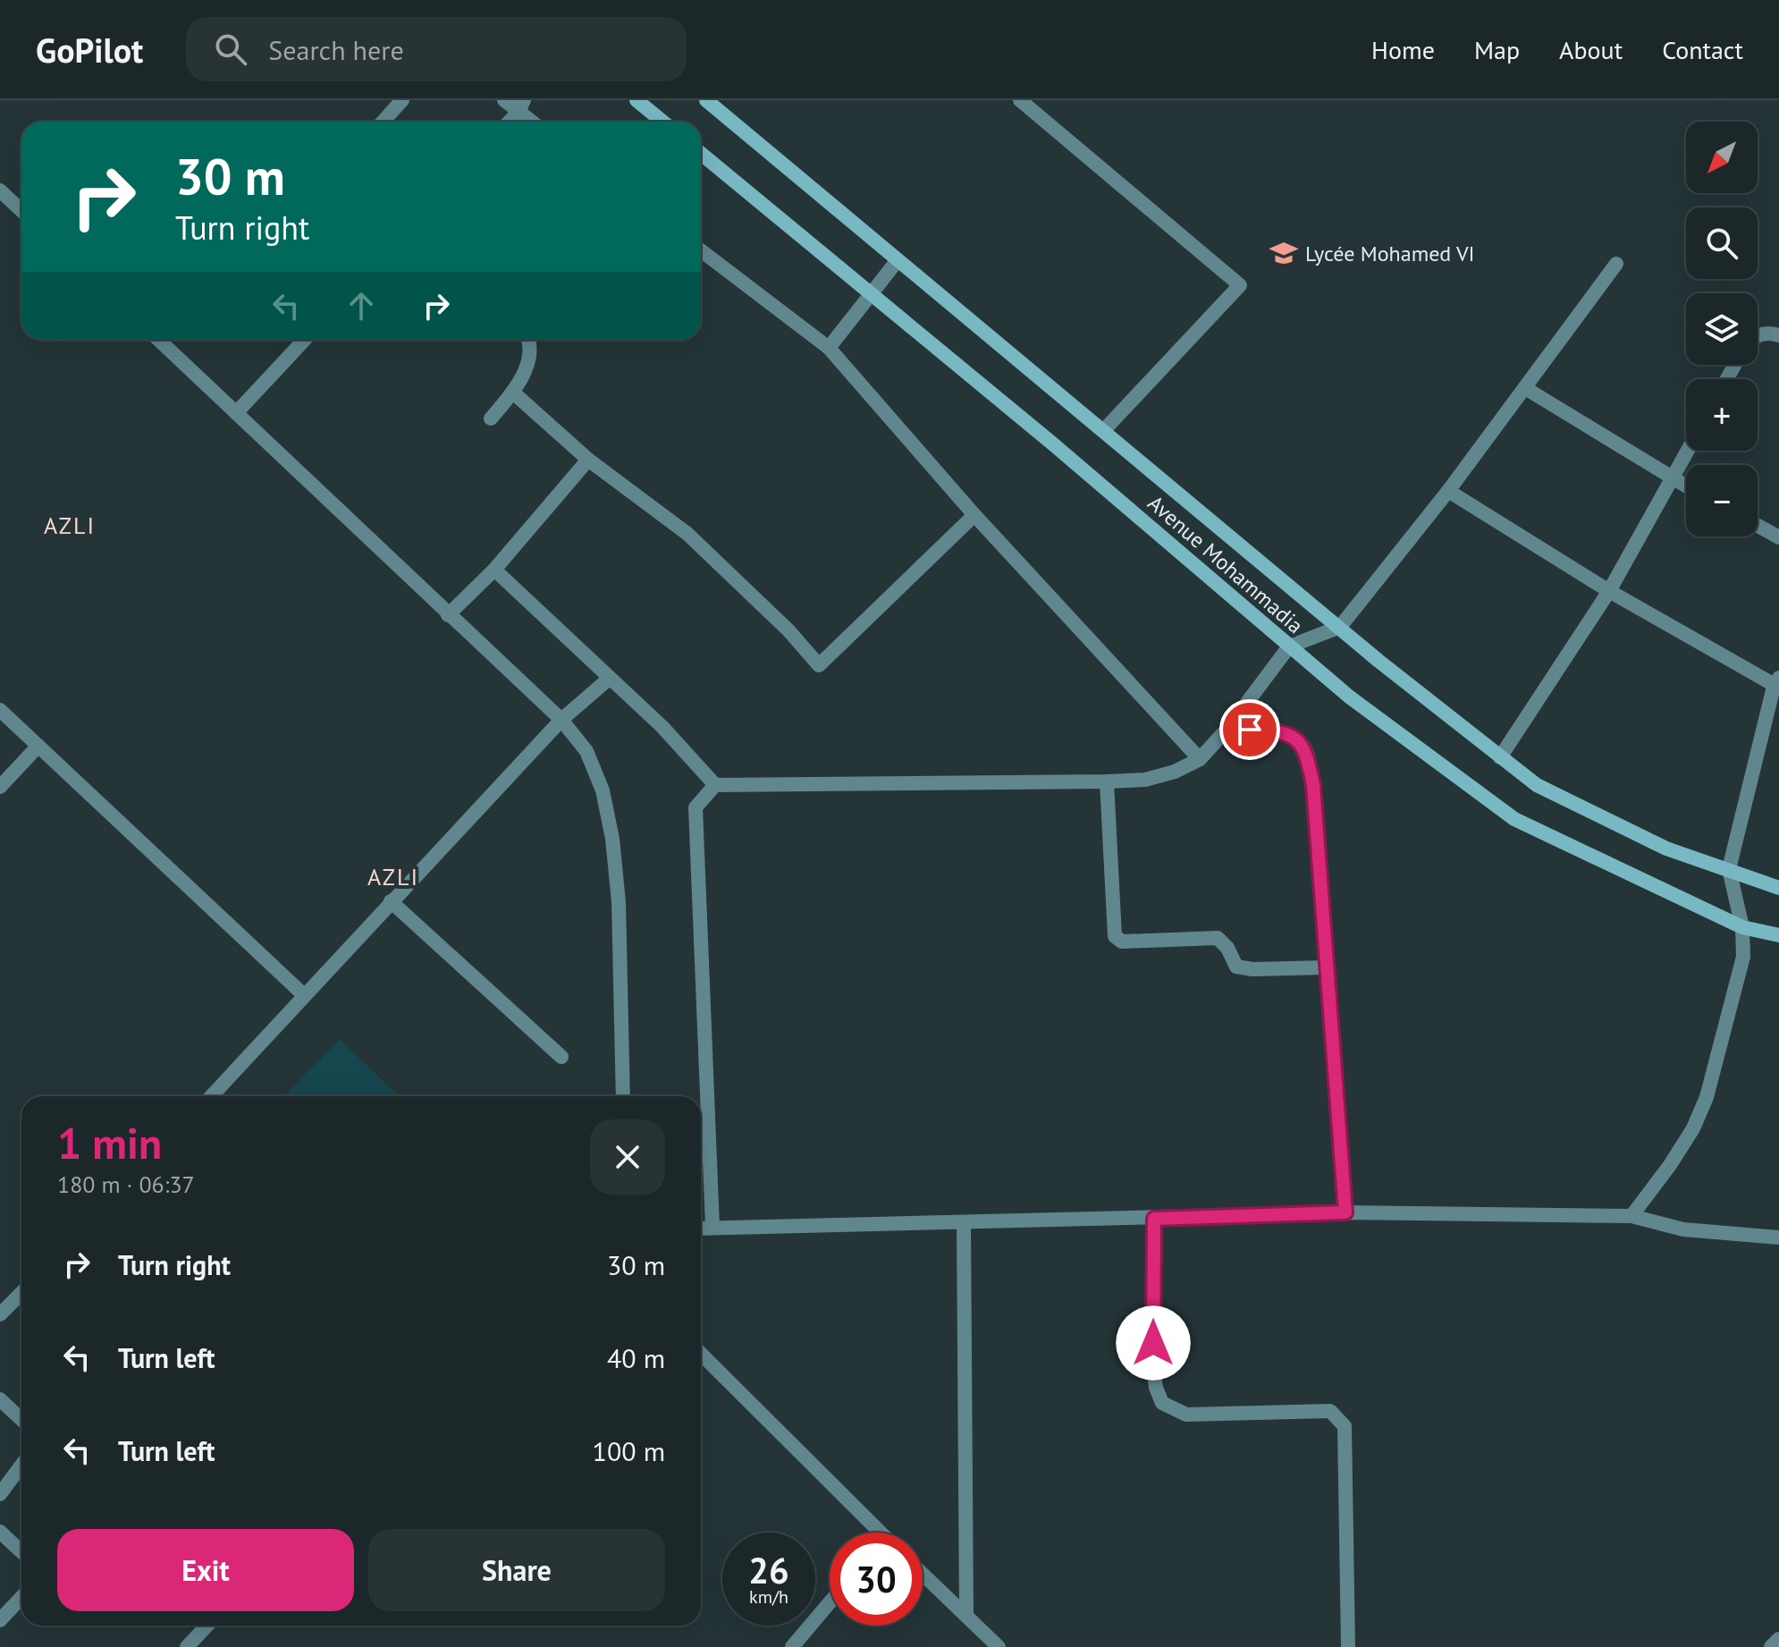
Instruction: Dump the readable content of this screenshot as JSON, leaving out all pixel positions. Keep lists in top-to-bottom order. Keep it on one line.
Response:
{"streets":{"street":["Avenue Mohammadia"]},"districts":["AZLI","AZLI"],"places":{"school or university":["Lycée Mohamed VI"]},"north":"bottom left","page":{"header":"GoPilot","search":"Search here","nav":["Home","Map","About","Contact"],"map_buttons":["+","−"],"turn":["30 m","Turn right"],"heading":["1 min","180 m · 06:37"],"list":[{"name":"Turn right","value":"30 m"},{"name":"Turn left","value":"40 m"},{"name":"Turn left","value":"100 m"}],"buttons":["Exit","Share"],"speed":"26 km/h","limit":"30"}}
